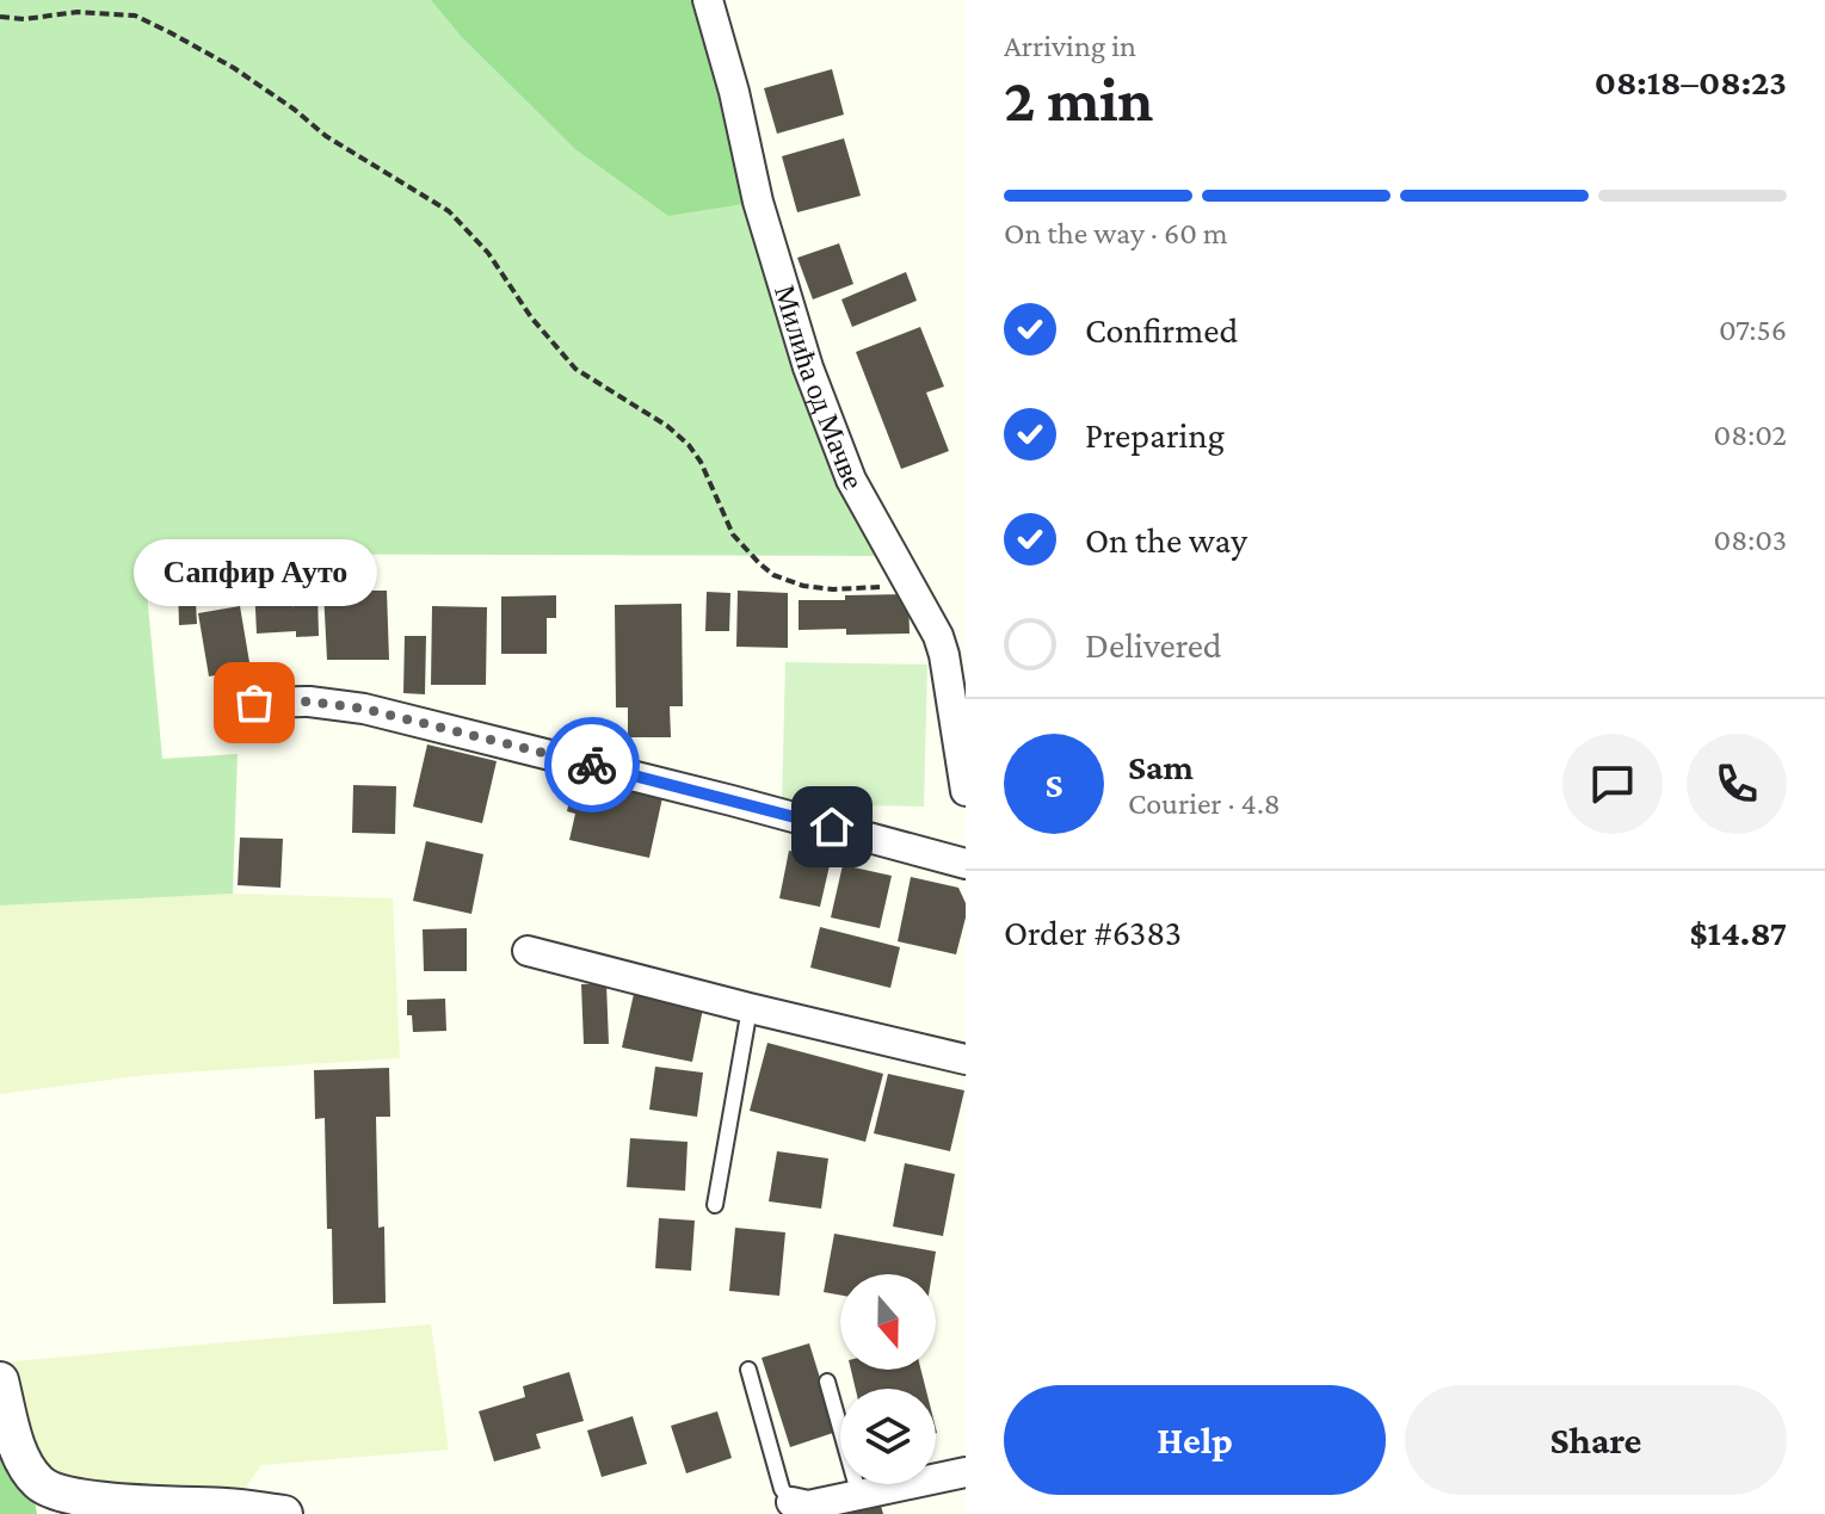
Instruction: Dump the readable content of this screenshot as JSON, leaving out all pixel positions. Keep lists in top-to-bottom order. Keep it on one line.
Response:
{"streets":{"street":["Милића од Мачве"]},"places":["Сапфир Ауто"],"north":"bottom","page":{"heading":["2 min","Arriving in","08:18–08:23"],"panel":["Sam","Courier · 4.8","Order #6383","$14.87"],"bar":"On the way · 60 m","list":[["Confirmed","07:56"],["Preparing","08:02"],["On the way","08:03"],"Delivered"],"bubble":"Сапфир Ауто","round":"S","buttons":["Help","Share"]}}
